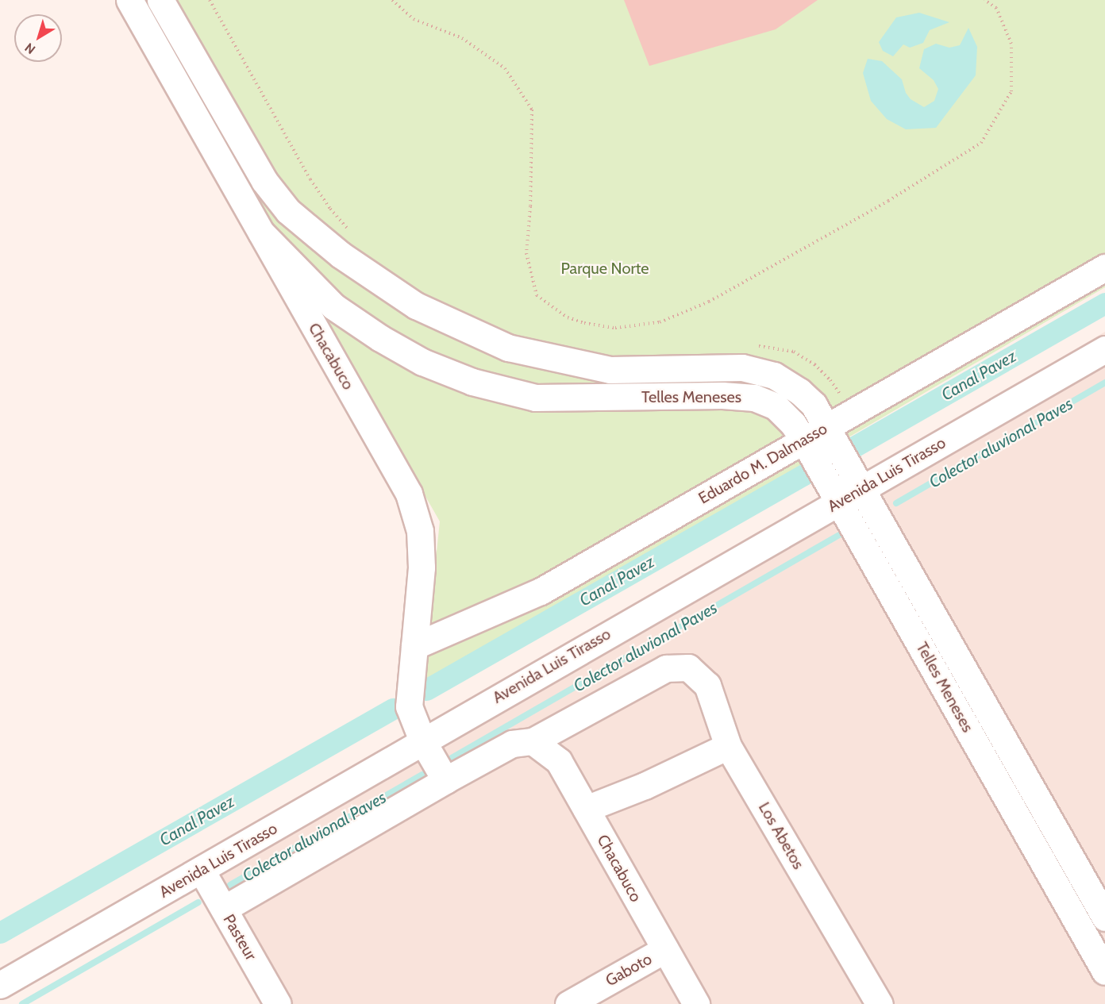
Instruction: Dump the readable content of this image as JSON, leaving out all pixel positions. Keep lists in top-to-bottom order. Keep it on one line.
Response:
{"streets":{"street":["Chacabuco","Telles Meneses","Eduardo M. Dalmasso","Avenida Luis Tirasso","Los Abetos","Pasteur","Gaboto"]},"crossings":[["Chacabuco","Telles Meneses"],["Chacabuco","Eduardo M. Dalmasso"],["Chacabuco","Avenida Luis Tirasso"],["Chacabuco","Los Abetos"],["Chacabuco","Gaboto"],["Telles Meneses","Eduardo M. Dalmasso"],["Telles Meneses","Avenida Luis Tirasso"],["Avenida Luis Tirasso","Pasteur"]],"water":["Canal Pavez","Colector aluvional Paves"],"parks":["Parque Norte"],"north":"bottom left"}
